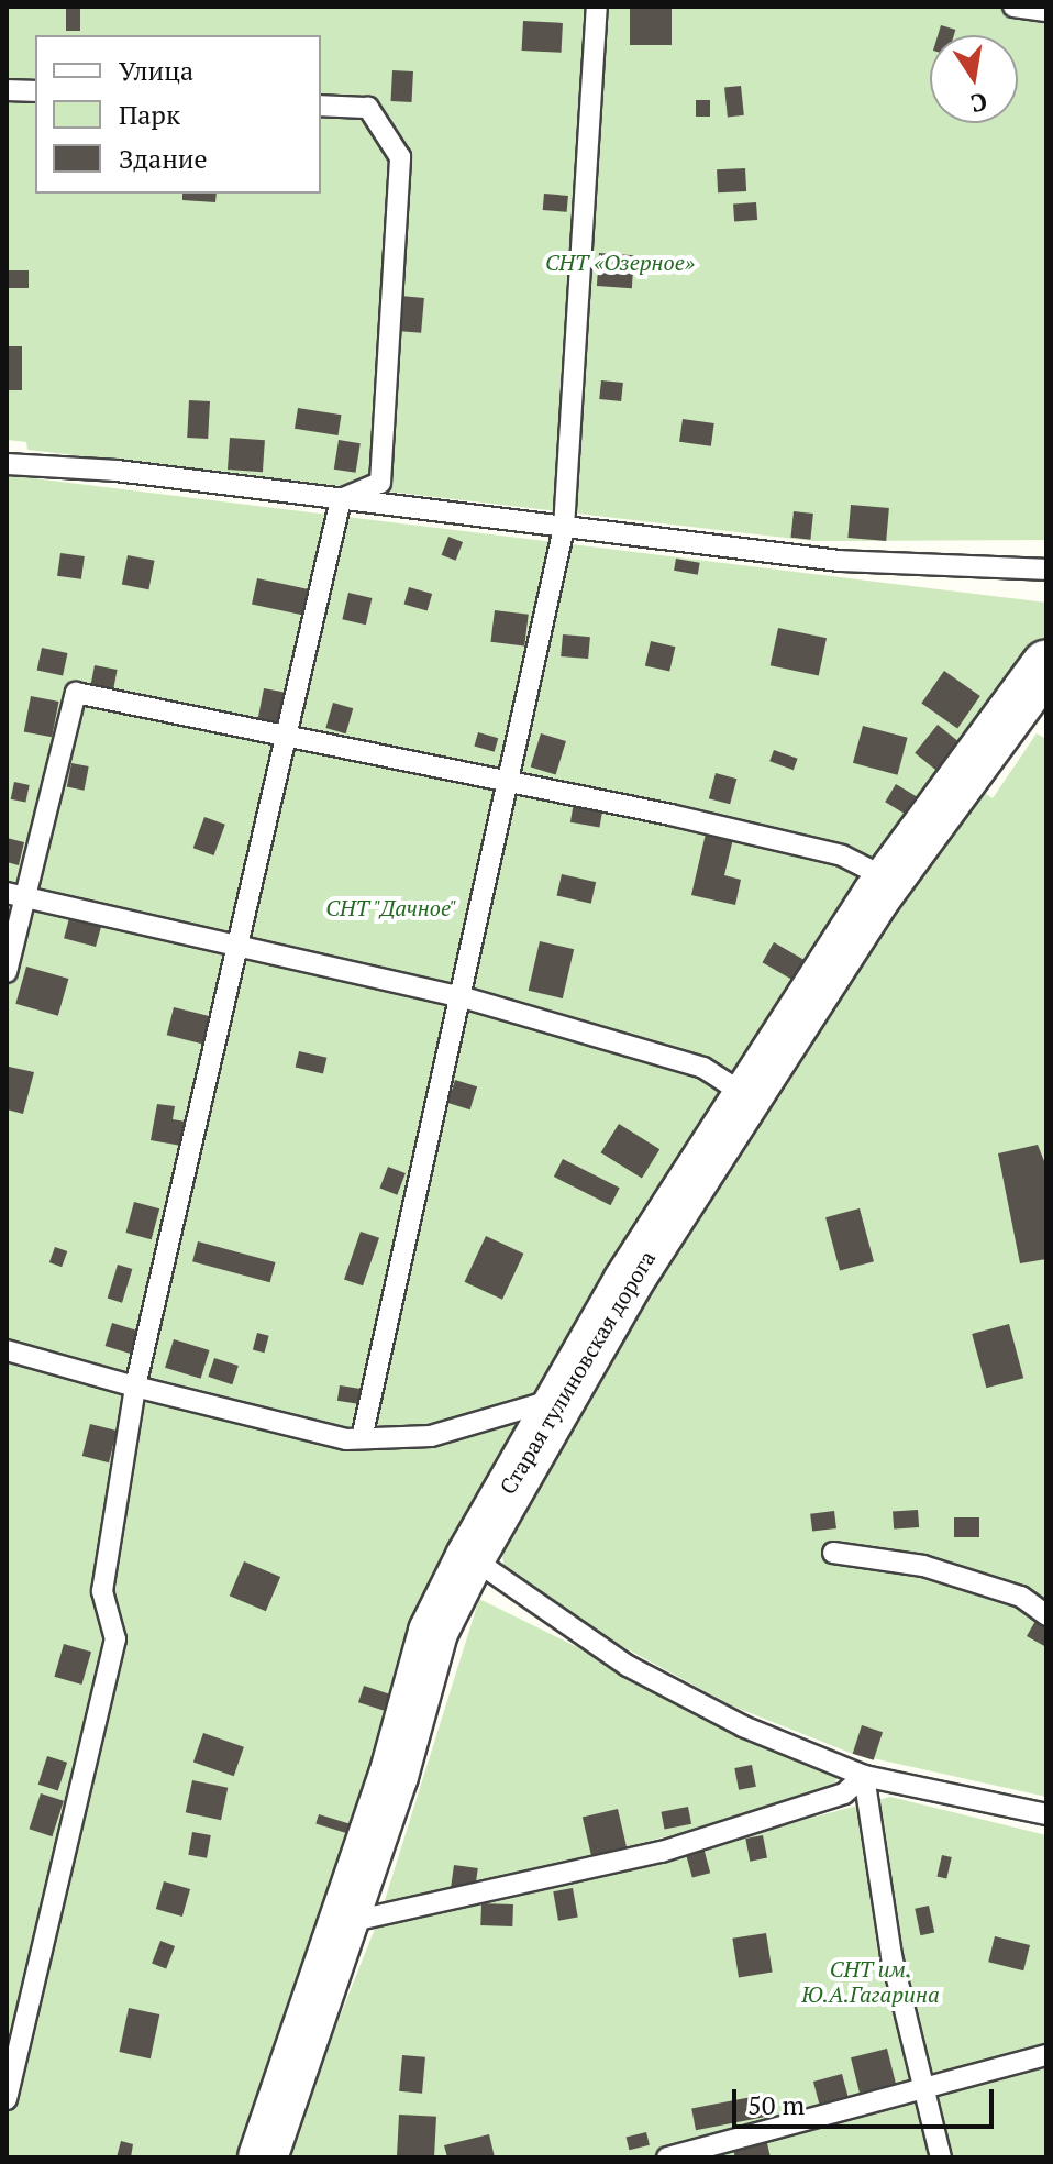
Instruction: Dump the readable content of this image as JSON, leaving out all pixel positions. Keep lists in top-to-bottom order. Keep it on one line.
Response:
{"streets":{"street":["Старая тулиновская дорога"]},"parks":["СНТ «Озерное»","СНТ \"Дачное\"","СНТ им. Ю.А.Гагарина"],"legend":["Улица","Парк","Здание"],"scale_bar":"50 m","north":"bottom"}
